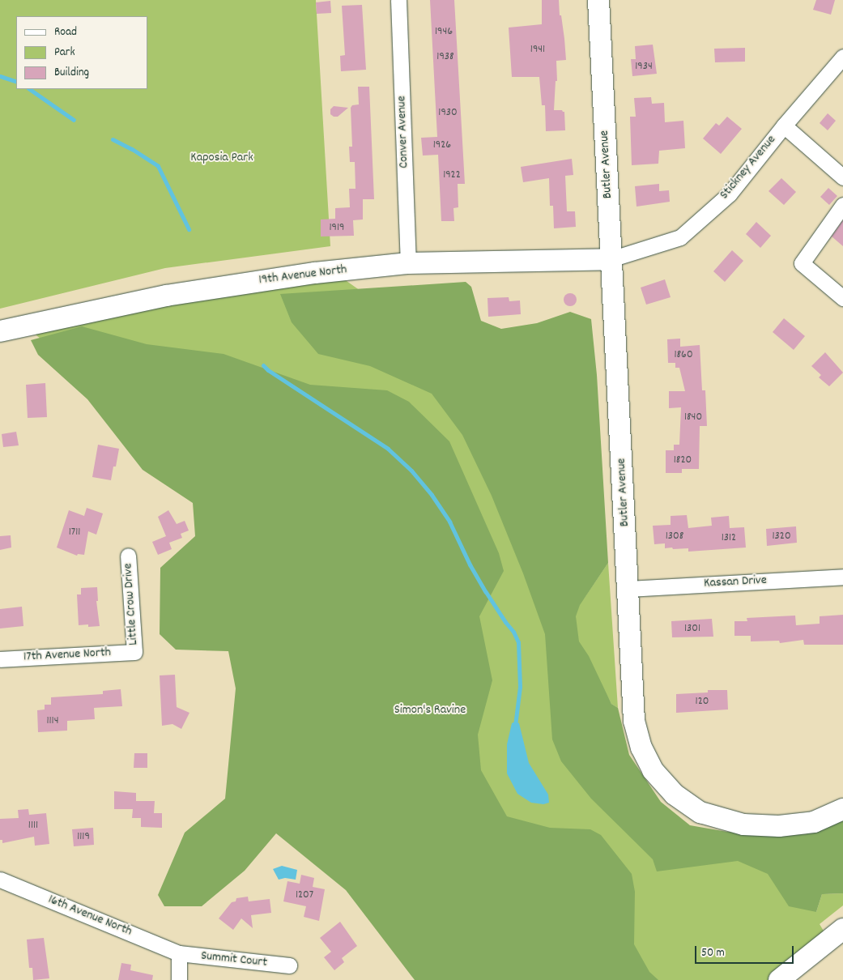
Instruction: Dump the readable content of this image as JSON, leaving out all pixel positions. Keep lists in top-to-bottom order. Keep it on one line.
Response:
{"streets":{"street":["Conver Avenue","Butler Avenue","Stickney Avenue","19th Avenue North","Kassan Drive","Little Crow Drive","17th Avenue North","16th Avenue North","Summit Court"]},"crossings":[["Conver Avenue","19th Avenue North"],["Butler Avenue","Stickney Avenue"],["Butler Avenue","19th Avenue North"],["Butler Avenue","Kassan Drive"],["Stickney Avenue","19th Avenue North"],["Little Crow Drive","17th Avenue North"],["16th Avenue North","Summit Court"]],"parks":["Kaposia Park","Simon's Ravine"],"house_numbers":["1946","1941","1938","1934","1930","1926","1922","1919","1860","1840","1820","1711","1308","1320","1312","1301","120","1114","1111","1119","1207"],"legend":["Road","Park","Building"],"scale_bar":"50 m"}
